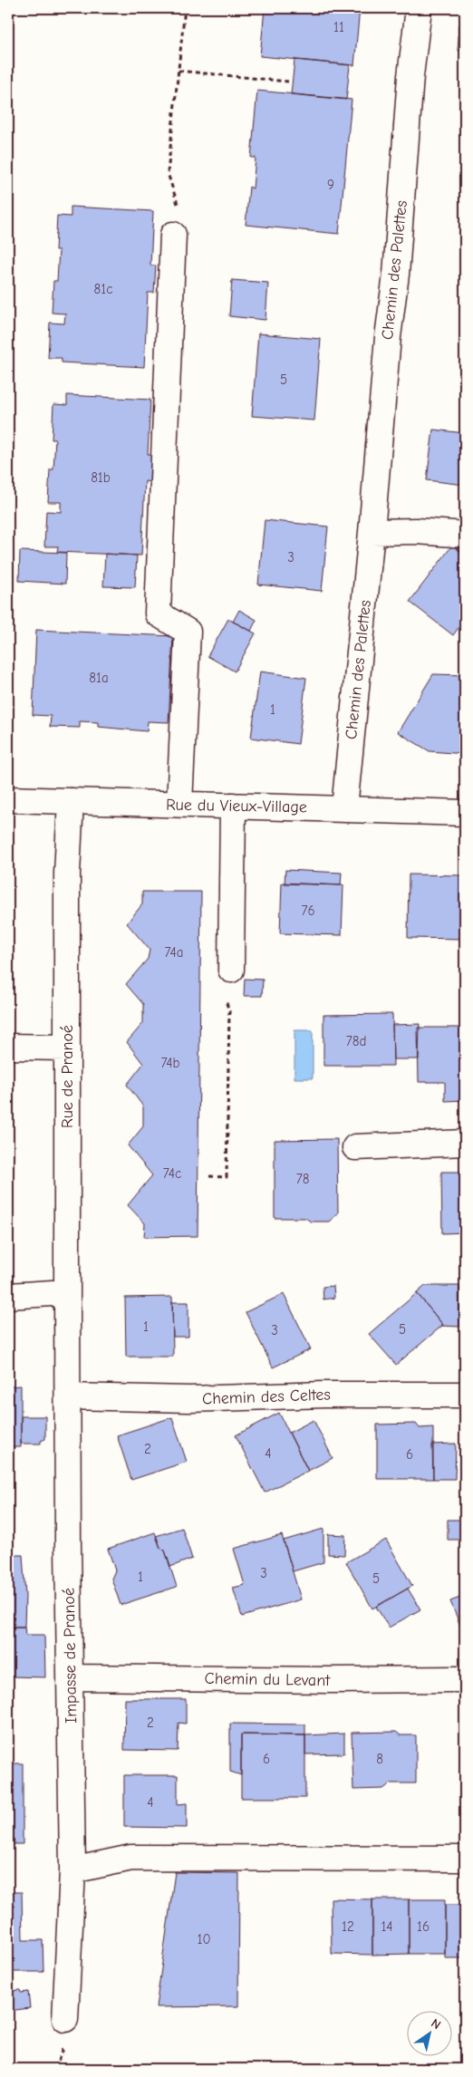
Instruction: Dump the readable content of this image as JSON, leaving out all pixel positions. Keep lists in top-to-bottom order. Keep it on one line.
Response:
{"streets":{"street":["Chemin des Palettes","Rue du Vieux-Village","Rue de Pranoé","Chemin des Celtes","Impasse de Pranoé","Chemin du Levant"]},"crossings":[["Chemin des Palettes","Rue du Vieux-Village"],["Rue du Vieux-Village","Rue de Pranoé"],["Rue de Pranoé","Impasse de Pranoé"],["Chemin des Celtes","Impasse de Pranoé"],["Impasse de Pranoé","Chemin du Levant"]],"house_numbers":["11","9","81c","5","81b","3","81a","1","76","74a","78d","74b","74c","78","1","5","3","2","4","6","3","1","5","2","6","8","4","12","14","16","10"],"north":"top right"}
